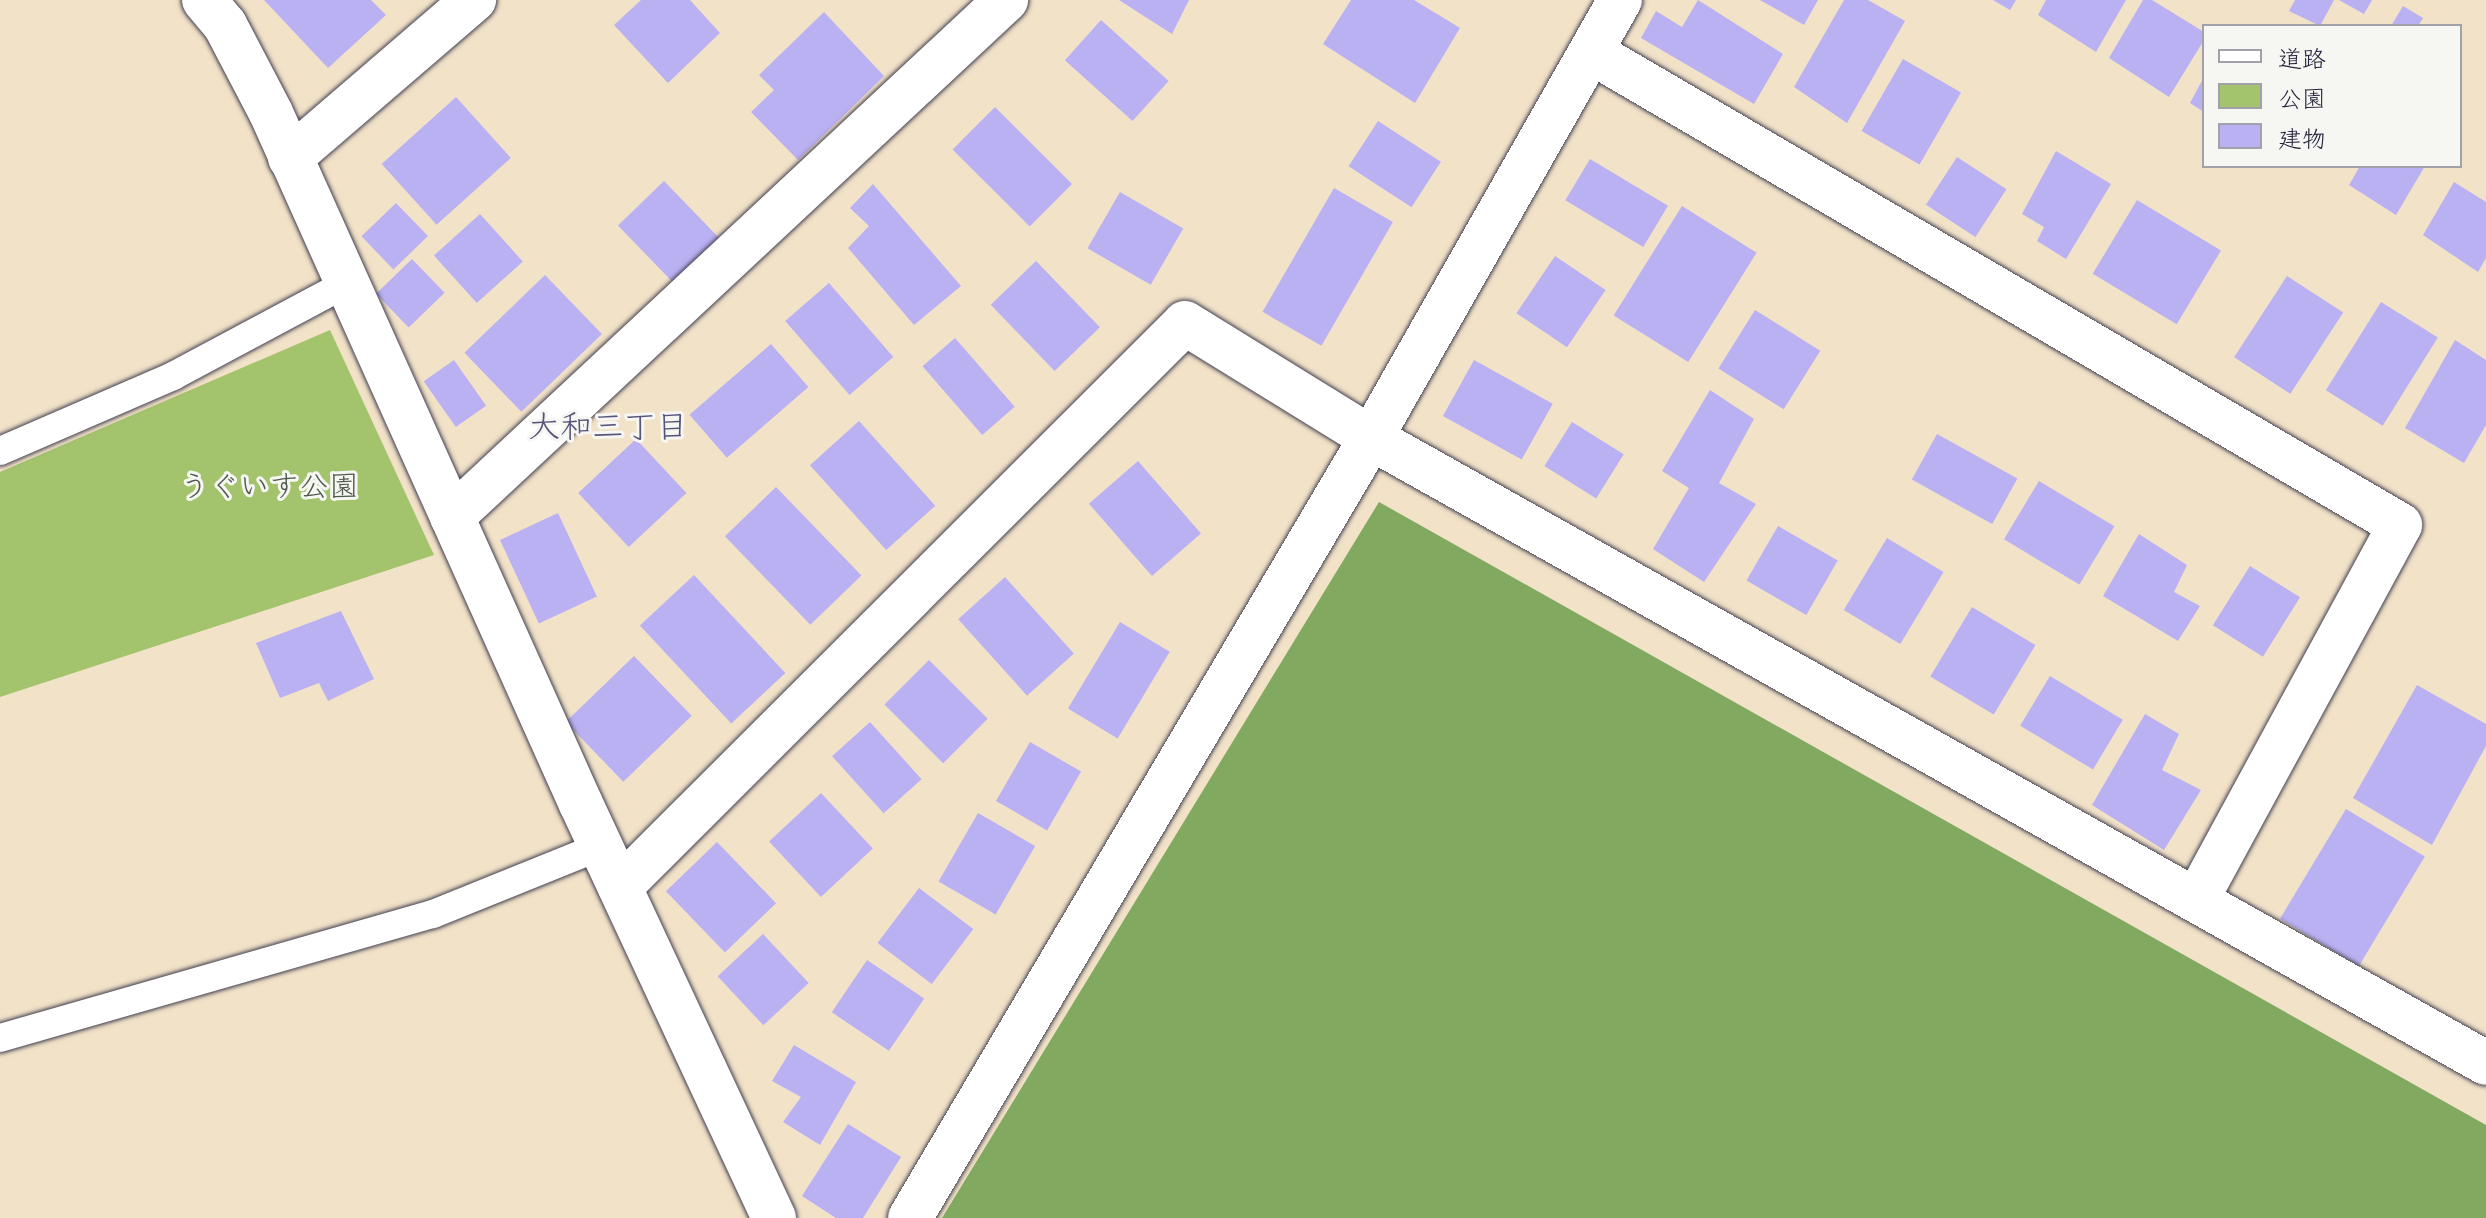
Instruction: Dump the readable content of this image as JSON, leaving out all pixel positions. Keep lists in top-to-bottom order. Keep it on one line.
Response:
{"districts":["大和三丁目"],"parks":["うぐいす公園"],"legend":["道路","公園","建物"]}
